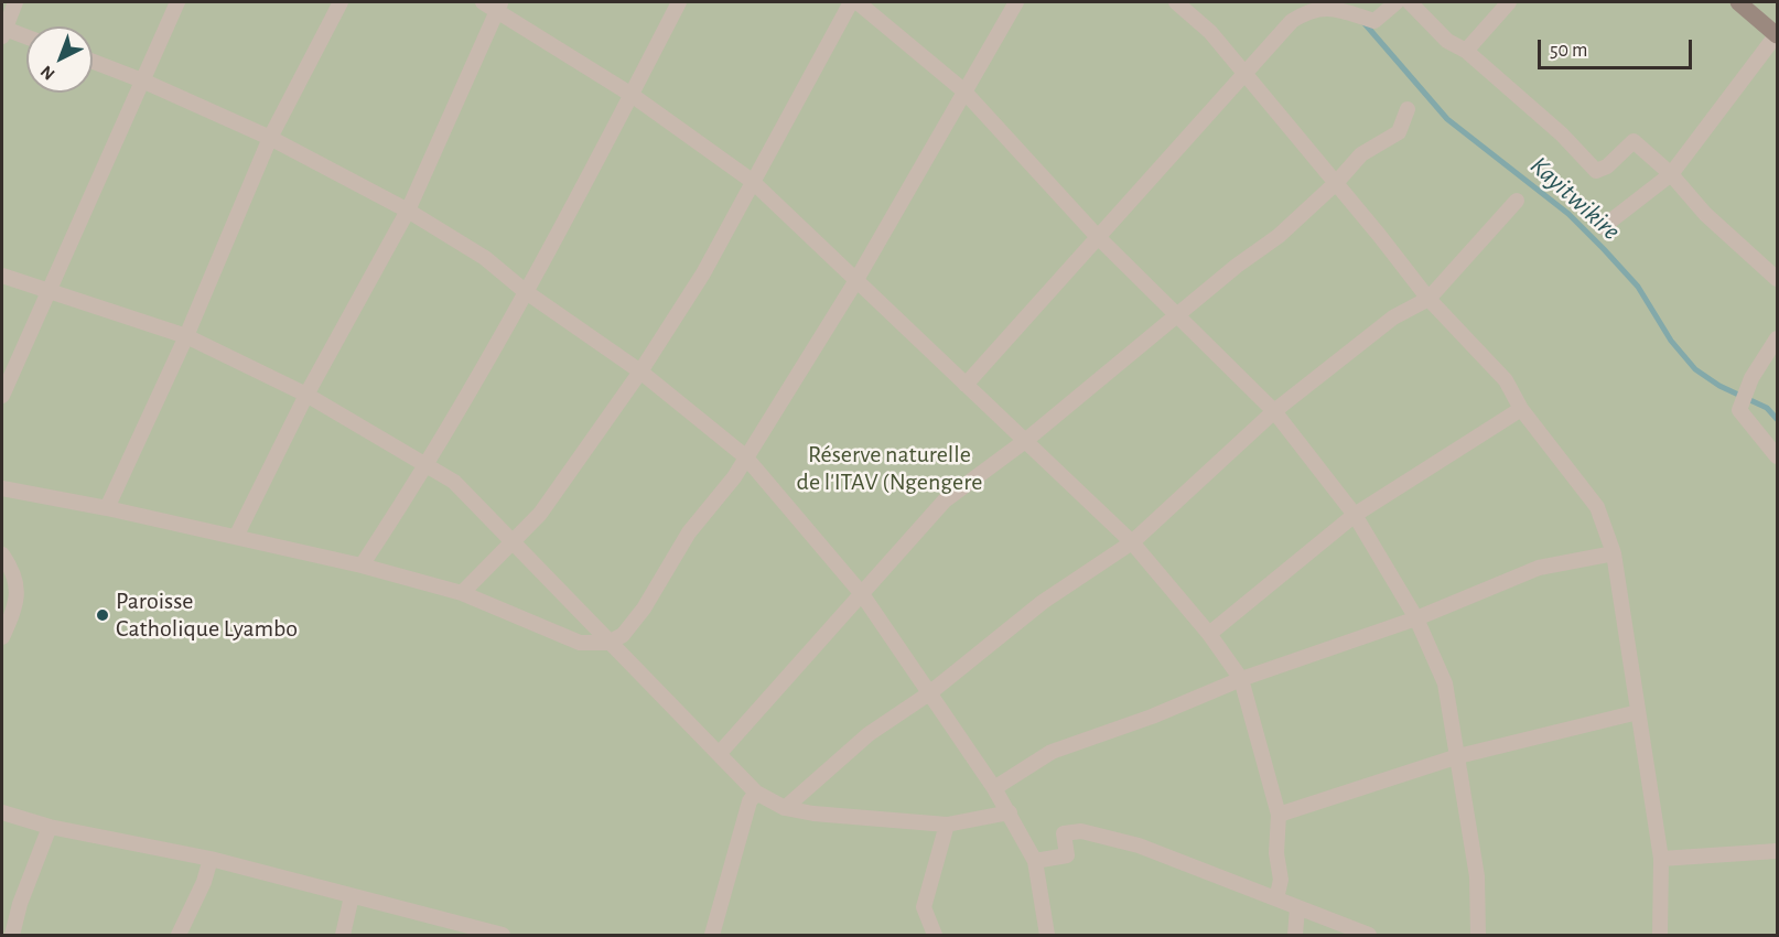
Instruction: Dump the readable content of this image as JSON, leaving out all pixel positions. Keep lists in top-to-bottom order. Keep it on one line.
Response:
{"water":["Kayitwikire"],"parks":["Réserve naturelle de l'ITAV (Ngengere"],"places":["Paroisse Catholique Lyambo"],"scale_bar":"50 m","north":"bottom left"}
